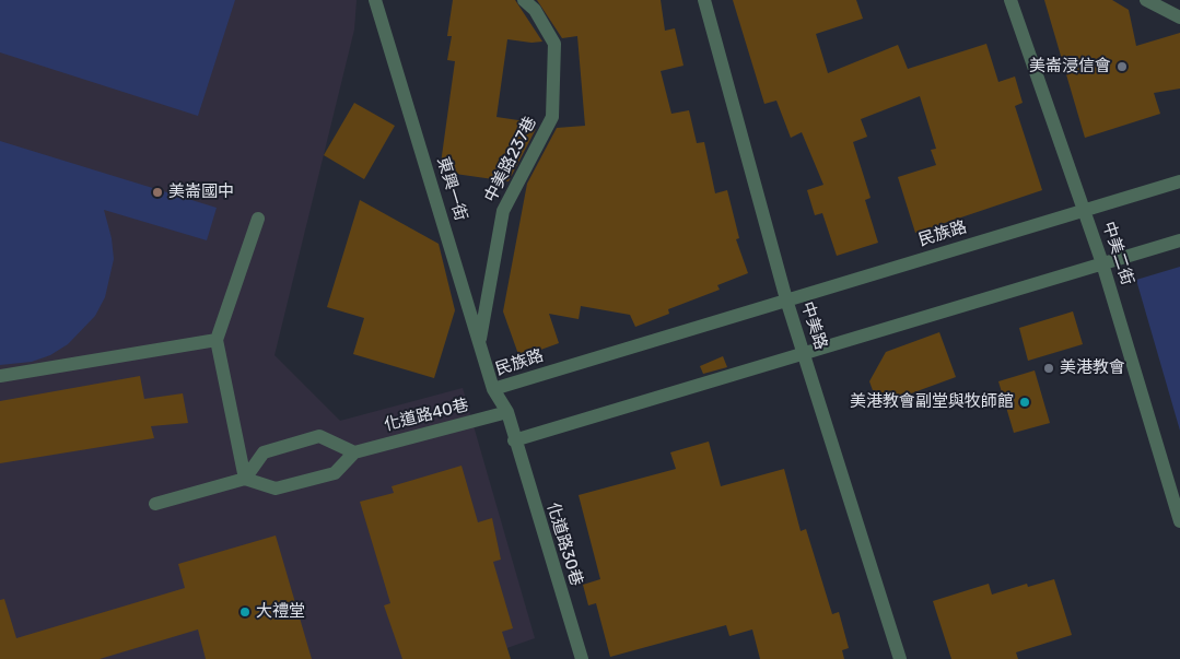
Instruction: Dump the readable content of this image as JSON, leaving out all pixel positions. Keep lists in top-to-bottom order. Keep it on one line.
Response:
{"streets":{"street":["中美路237巷","東興一街","民族路","中美二街","中美路","化道路40巷","化道路30巷"]},"crossings":[["中美路237巷","東興一街"],["東興一街","民族路"],["民族路","中美二街"],["民族路","中美路"],["民族路","化道路40巷"],["民族路","化道路30巷"]],"places":["美崙浸信會","美崙國中","美港教會","美港教會副堂與牧師館","大禮堂"]}
